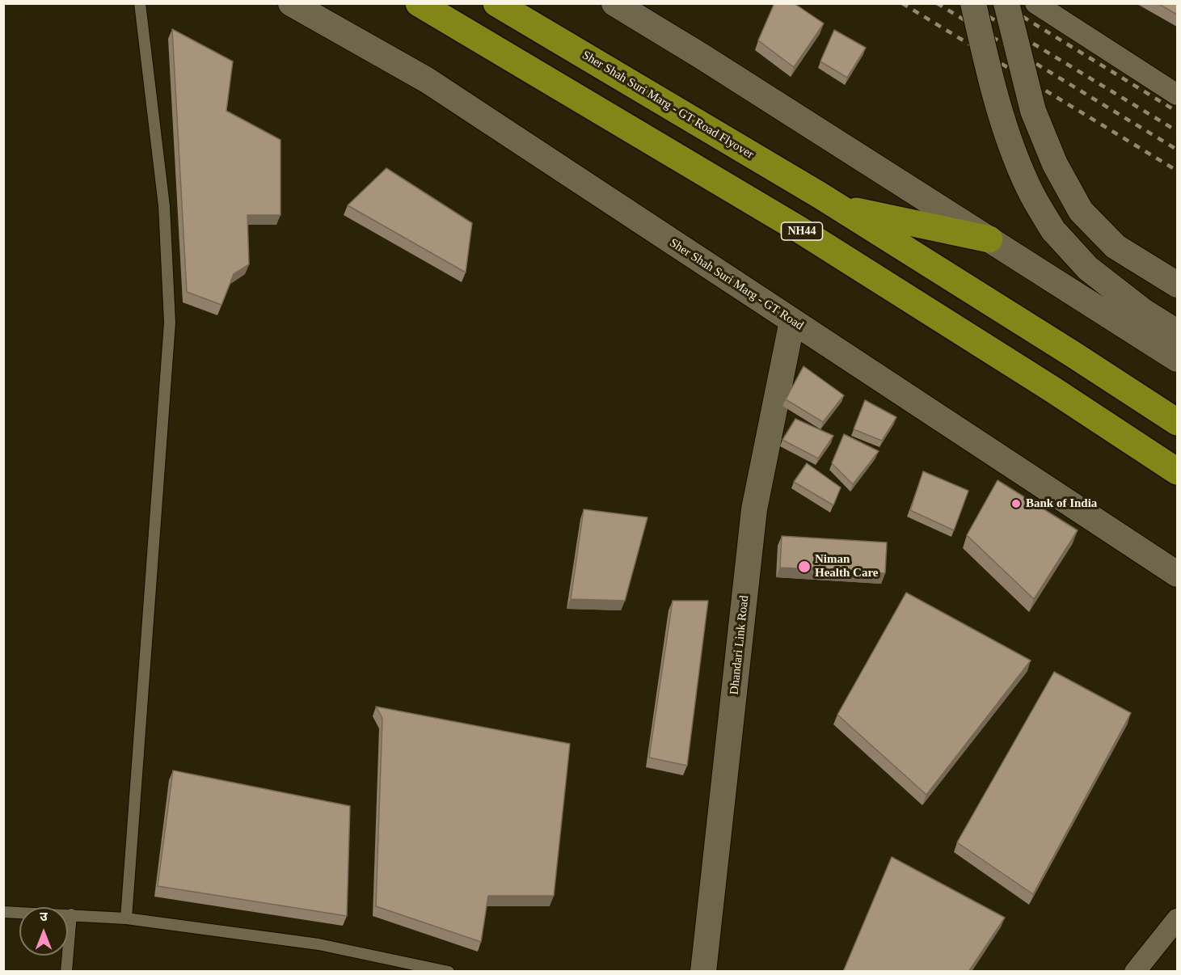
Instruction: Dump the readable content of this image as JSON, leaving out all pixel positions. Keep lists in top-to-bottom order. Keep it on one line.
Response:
{"streets":{"highway":["Sher Shah Suri Marg - GT Road Flyover","NH44"],"street":["Sher Shah Suri Marg - GT Road","Dhandari Link Road"]},"crossings":[["Sher Shah Suri Marg - GT Road","Dhandari Link Road"]],"places":["Bank of India","Niman Health Care"],"north":"top"}
